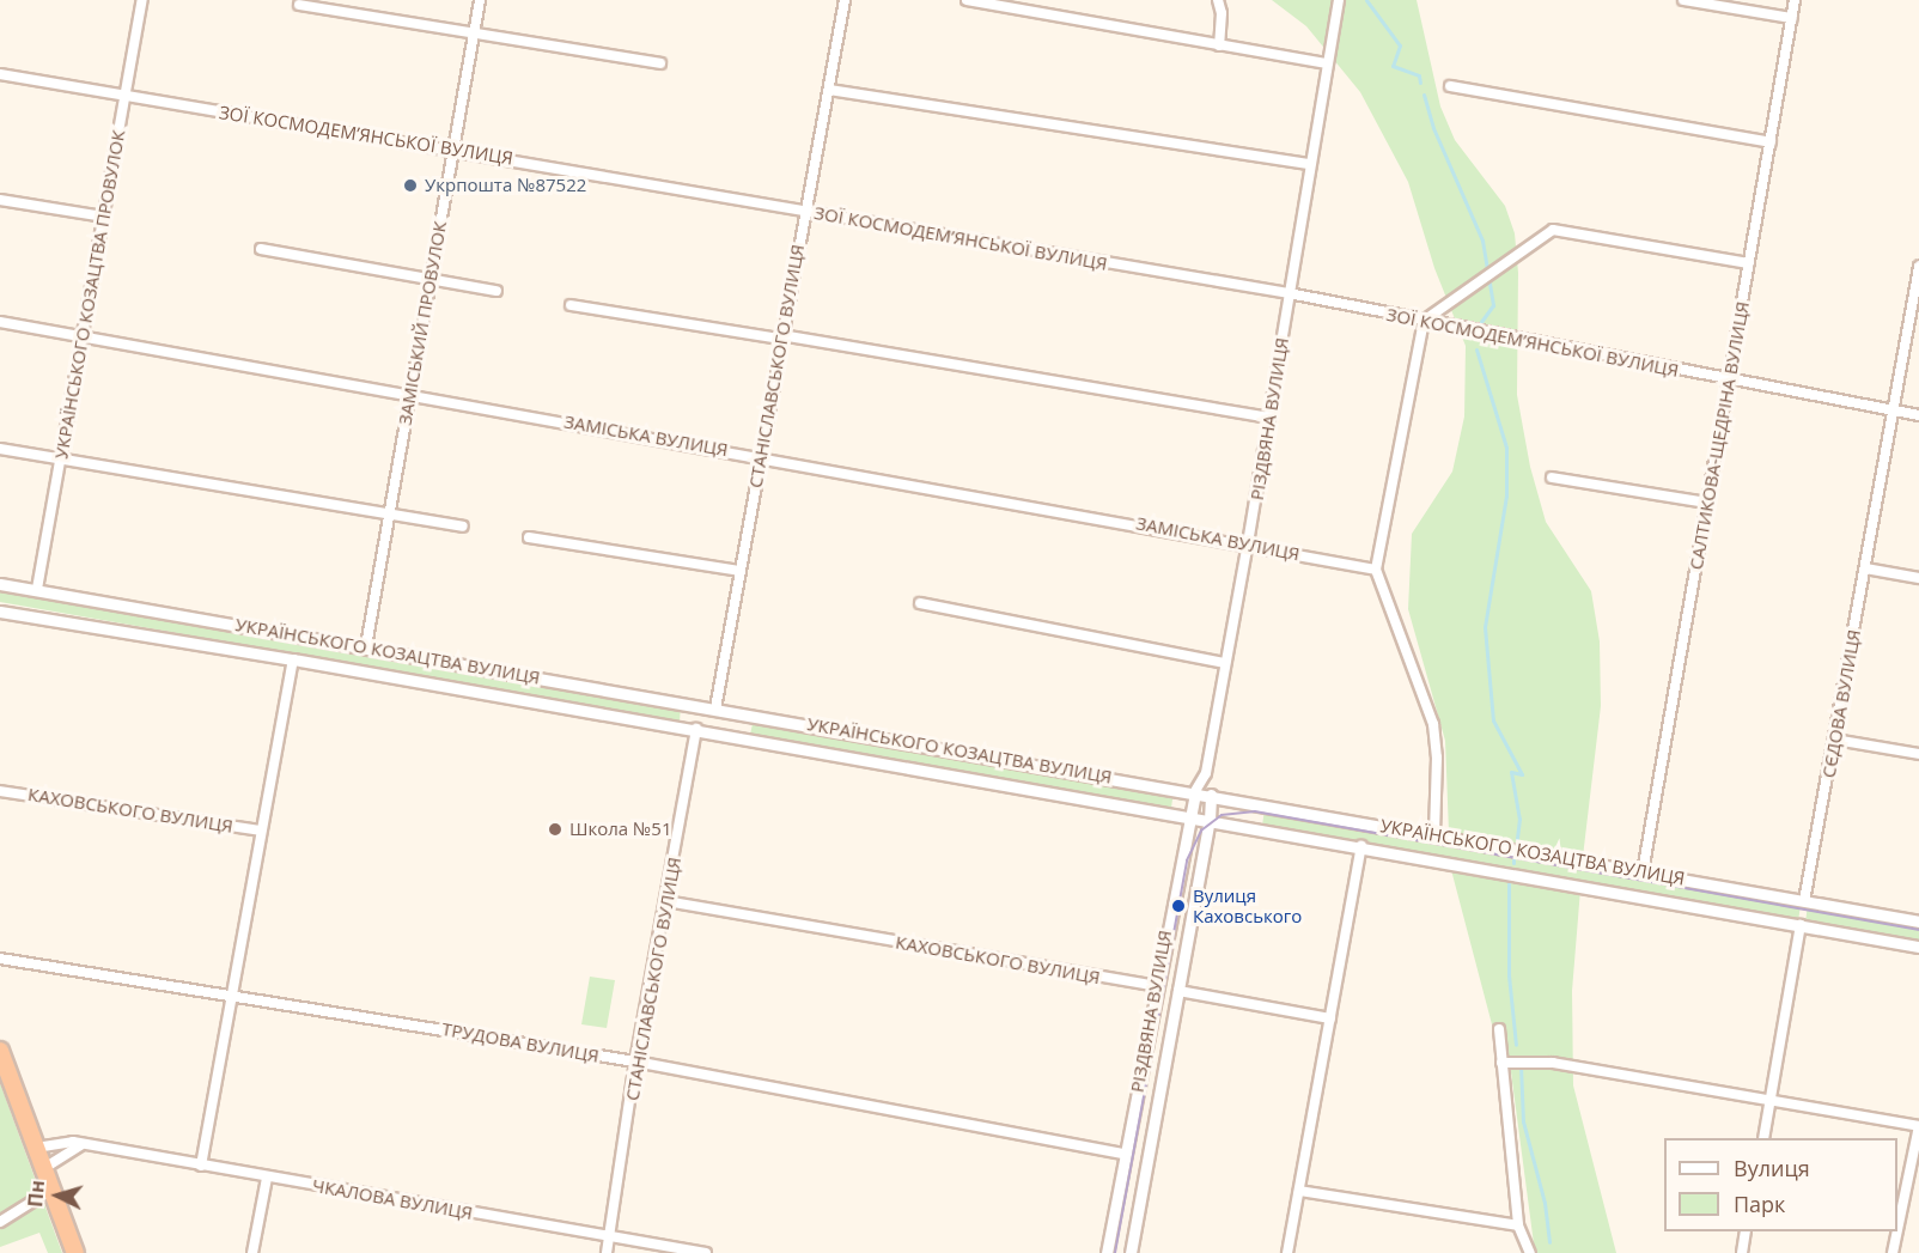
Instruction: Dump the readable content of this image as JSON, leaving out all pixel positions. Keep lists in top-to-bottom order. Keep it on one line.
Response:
{"streets":{"street":["ЗОЇ КОСМОДЕМ’ЯНСЬКОЇ ВУЛИЦЯ","УКРАЇНСЬКОГО КОЗАЦТВА ПРОВУЛОК","ЗАМІСЬКИЙ ПРОВУЛОК","СТАНІСЛАВСЬКОГО ВУЛИЦЯ","РІЗДВЯНА ВУЛИЦЯ","ЗАМІСЬКА ВУЛИЦЯ","САЛТИКОВА-ЩЕДРІНА ВУЛИЦЯ","УКРАЇНСЬКОГО КОЗАЦТВА ВУЛИЦЯ","СЄДОВА ВУЛИЦЯ","КАХОВСЬКОГО ВУЛИЦЯ","ТРУДОВА ВУЛИЦЯ","ЧКАЛОВА ВУЛИЦЯ"]},"crossings":[["ЗОЇ КОСМОДЕМ’ЯНСЬКОЇ ВУЛИЦЯ","УКРАЇНСЬКОГО КОЗАЦТВА ПРОВУЛОК"],["ЗОЇ КОСМОДЕМ’ЯНСЬКОЇ ВУЛИЦЯ","ЗАМІСЬКИЙ ПРОВУЛОК"],["ЗОЇ КОСМОДЕМ’ЯНСЬКОЇ ВУЛИЦЯ","СТАНІСЛАВСЬКОГО ВУЛИЦЯ"],["ЗОЇ КОСМОДЕМ’ЯНСЬКОЇ ВУЛИЦЯ","РІЗДВЯНА ВУЛИЦЯ"],["ЗОЇ КОСМОДЕМ’ЯНСЬКОЇ ВУЛИЦЯ","САЛТИКОВА-ЩЕДРІНА ВУЛИЦЯ"],["ЗОЇ КОСМОДЕМ’ЯНСЬКОЇ ВУЛИЦЯ","СЄДОВА ВУЛИЦЯ"],["УКРАЇНСЬКОГО КОЗАЦТВА ПРОВУЛОК","ЗАМІСЬКА ВУЛИЦЯ"],["УКРАЇНСЬКОГО КОЗАЦТВА ПРОВУЛОК","УКРАЇНСЬКОГО КОЗАЦТВА ВУЛИЦЯ"],["ЗАМІСЬКИЙ ПРОВУЛОК","ЗАМІСЬКА ВУЛИЦЯ"],["ЗАМІСЬКИЙ ПРОВУЛОК","УКРАЇНСЬКОГО КОЗАЦТВА ВУЛИЦЯ"],["СТАНІСЛАВСЬКОГО ВУЛИЦЯ","ЗАМІСЬКА ВУЛИЦЯ"],["СТАНІСЛАВСЬКОГО ВУЛИЦЯ","УКРАЇНСЬКОГО КОЗАЦТВА ВУЛИЦЯ"],["СТАНІСЛАВСЬКОГО ВУЛИЦЯ","КАХОВСЬКОГО ВУЛИЦЯ"],["СТАНІСЛАВСЬКОГО ВУЛИЦЯ","ТРУДОВА ВУЛИЦЯ"],["СТАНІСЛАВСЬКОГО ВУЛИЦЯ","ЧКАЛОВА ВУЛИЦЯ"],["РІЗДВЯНА ВУЛИЦЯ","ЗАМІСЬКА ВУЛИЦЯ"],["РІЗДВЯНА ВУЛИЦЯ","УКРАЇНСЬКОГО КОЗАЦТВА ВУЛИЦЯ"],["РІЗДВЯНА ВУЛИЦЯ","КАХОВСЬКОГО ВУЛИЦЯ"],["РІЗДВЯНА ВУЛИЦЯ","ТРУДОВА ВУЛИЦЯ"],["САЛТИКОВА-ЩЕДРІНА ВУЛИЦЯ","УКРАЇНСЬКОГО КОЗАЦТВА ВУЛИЦЯ"],["УКРАЇНСЬКОГО КОЗАЦТВА ВУЛИЦЯ","СЄДОВА ВУЛИЦЯ"]],"places":["Укрпошта №87522","Школа №51","Вулиця Каховського"],"legend":["Вулиця","Парк"],"north":"left"}
